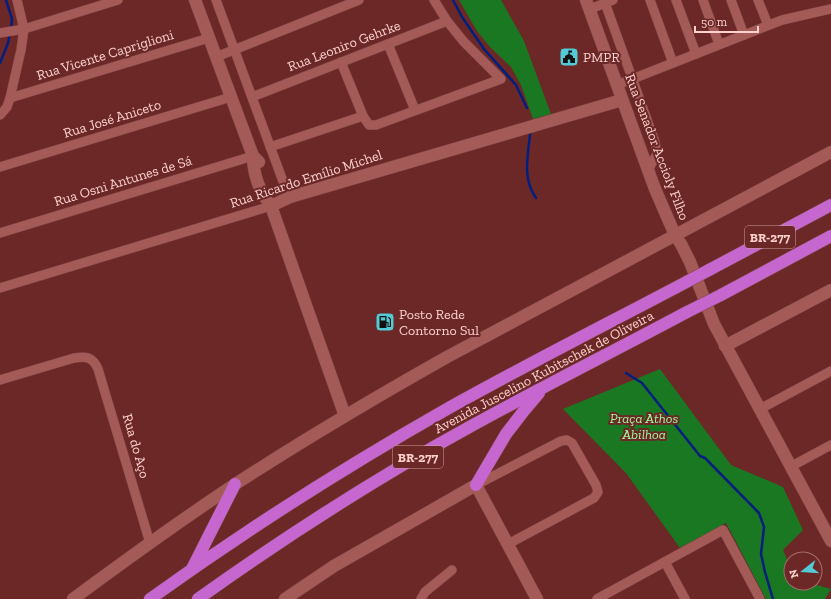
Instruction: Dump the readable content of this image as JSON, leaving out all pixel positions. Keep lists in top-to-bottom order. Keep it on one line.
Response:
{"streets":{"highway":["BR-277","Avenida Juscelino Kubitschek de Oliveira"],"street":["Rua Leoniro Gehrke","Rua Vicente Capriglioni","Rua José Aniceto","Rua Senador Accioly Filho","Rua Ricardo Emílio Michel","Rua Osni Antunes de Sá","Rua do Aço"]},"crossings":[["Rua Senador Accioly Filho","Rua Ricardo Emílio Michel"]],"parks":["Praça Athos Abilhoa"],"places":{"public building":["PMPR"],"fuel station":["Posto Rede Contorno Sul"]},"scale_bar":"50 m","north":"left"}
